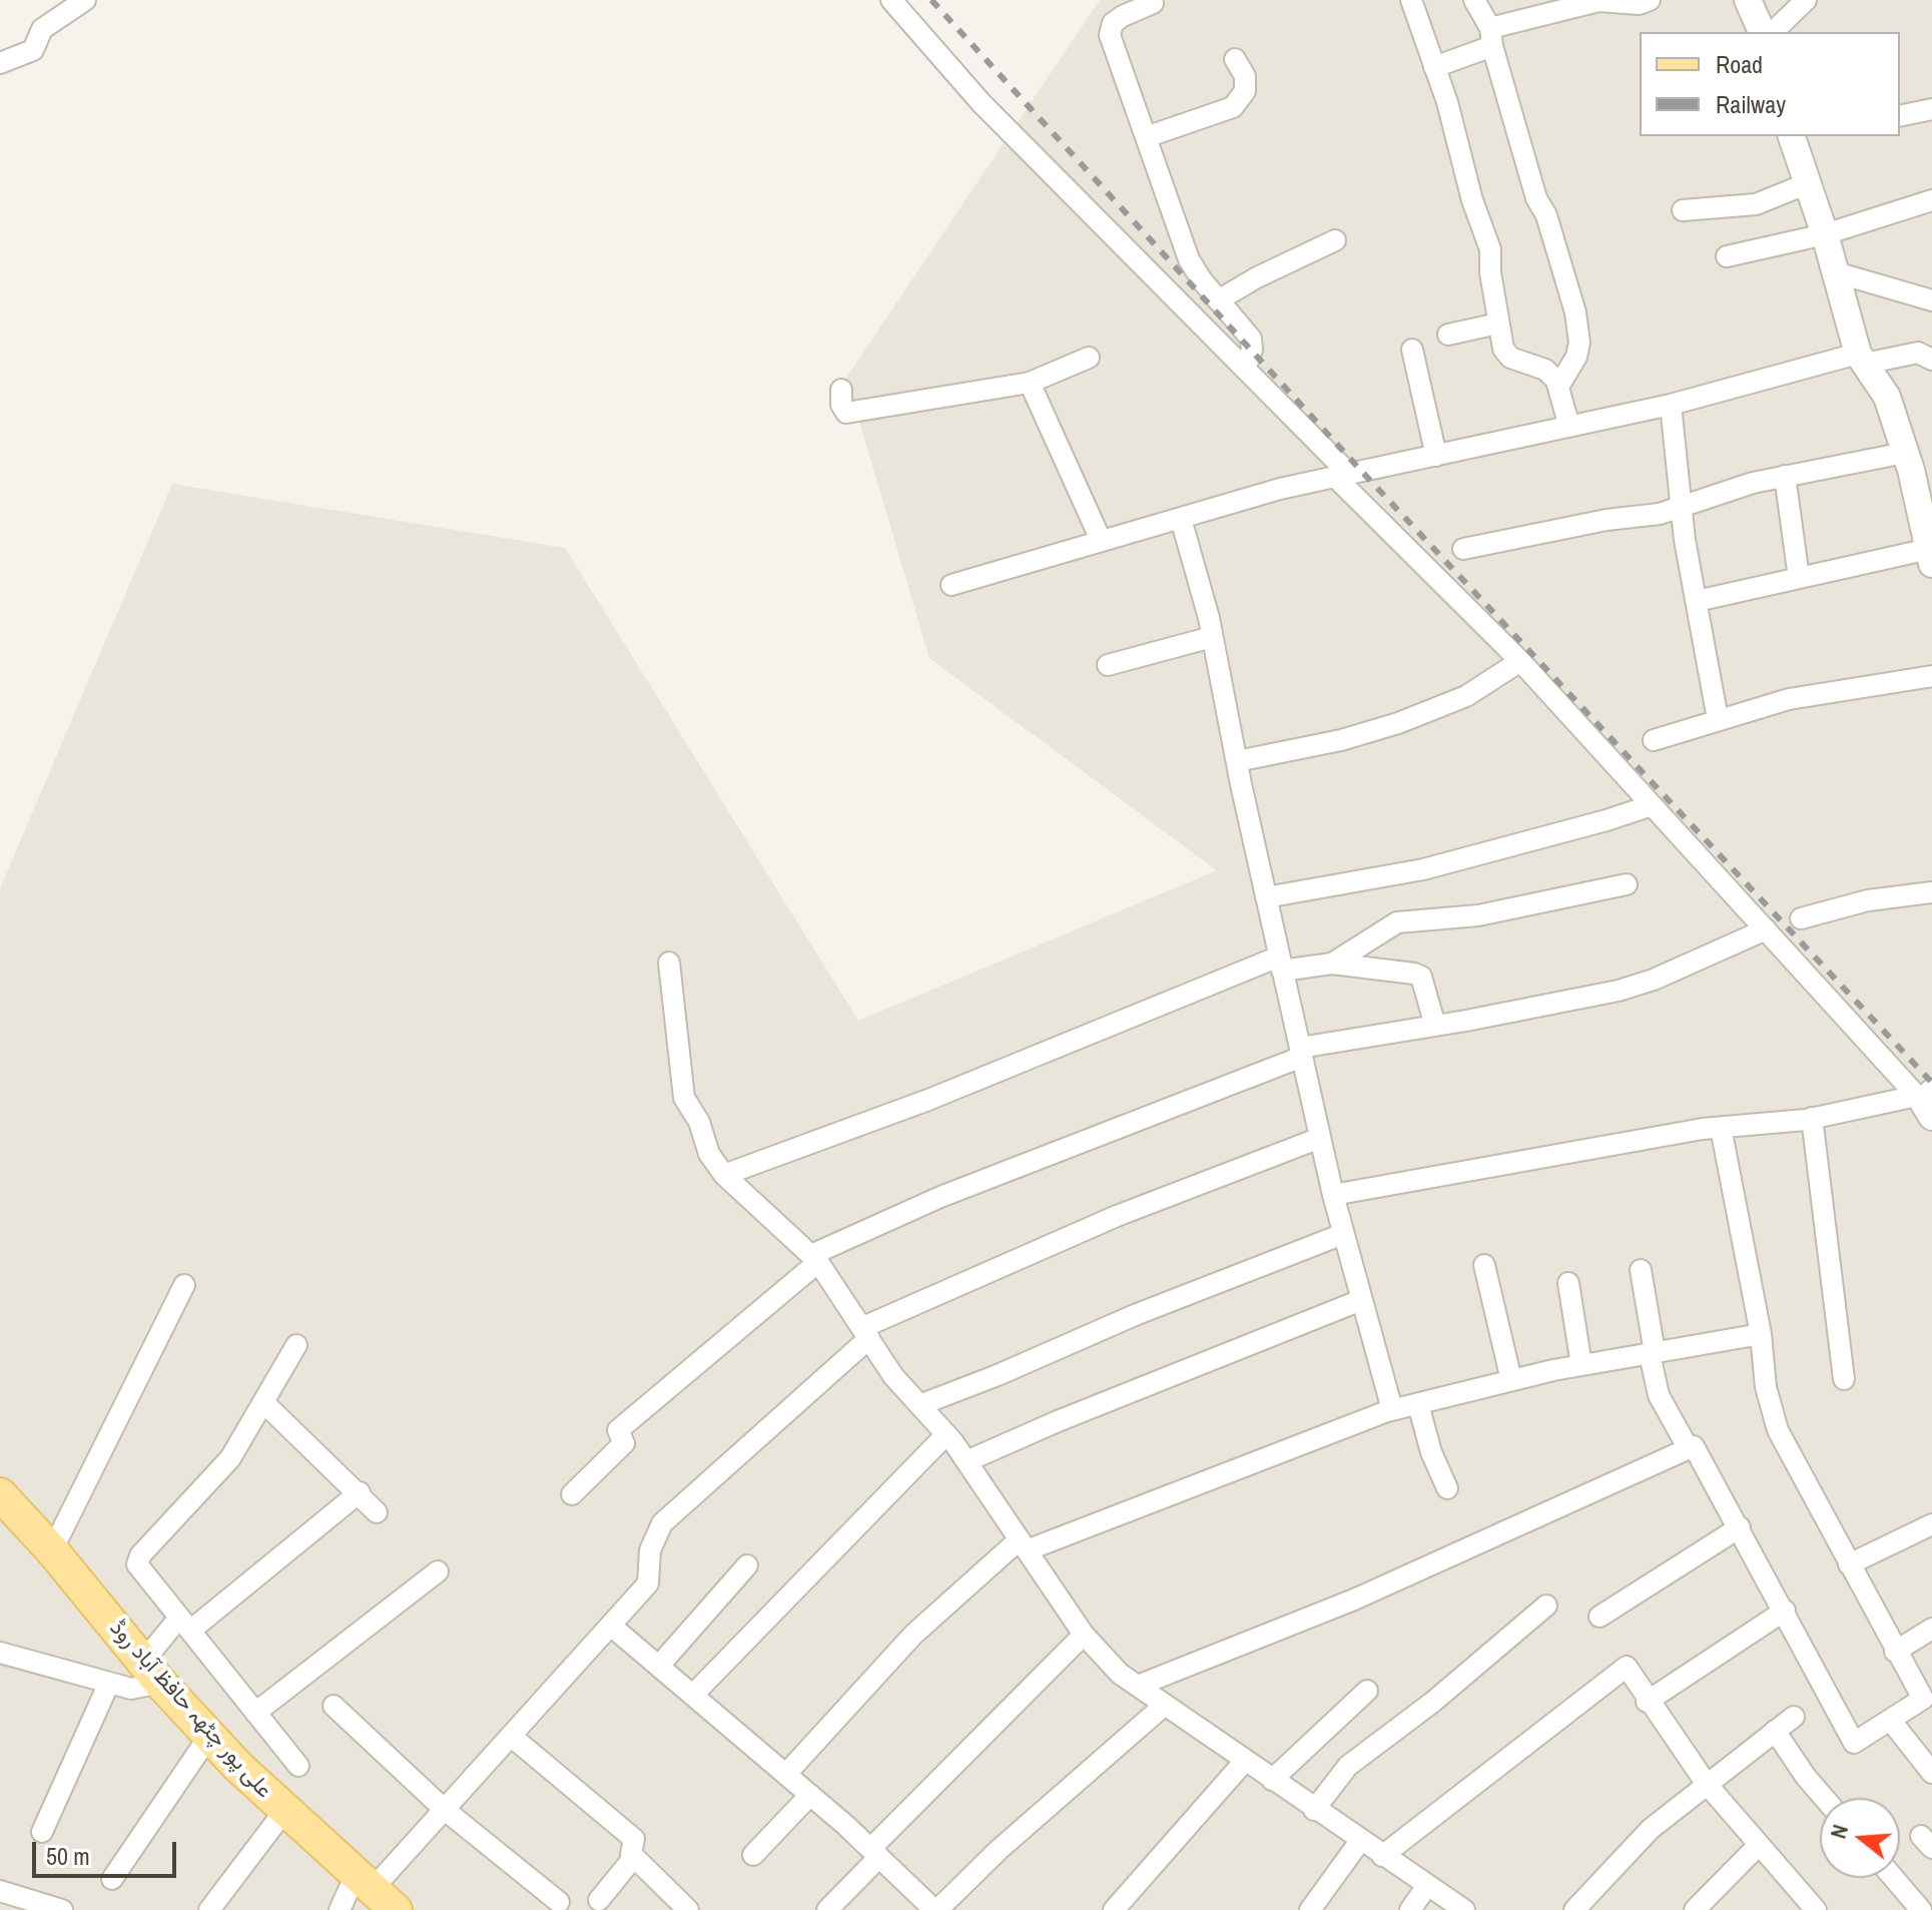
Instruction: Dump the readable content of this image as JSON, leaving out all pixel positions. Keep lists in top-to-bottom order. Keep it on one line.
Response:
{"streets":{"main road":["علی پور چٹھہ حافظ آباد روڈ"]},"legend":["Road","Railway"],"scale_bar":"50 m","north":"left"}
